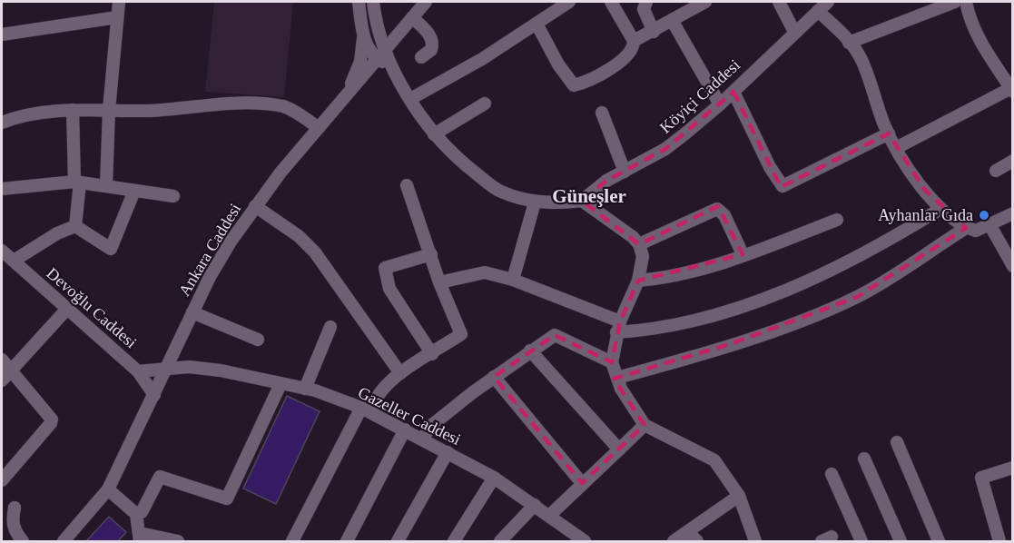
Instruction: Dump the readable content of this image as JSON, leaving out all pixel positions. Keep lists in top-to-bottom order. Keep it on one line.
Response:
{"streets":{"street":["Köyiçi Caddesi","Ankara Caddesi","Devoğlu Caddesi","Gazeller Caddesi"]},"crossings":[["Ankara Caddesi","Devoğlu Caddesi"],["Ankara Caddesi","Gazeller Caddesi"],["Devoğlu Caddesi","Gazeller Caddesi"]],"districts":["Güneşler"],"places":["Ayhanlar Gıda"]}
